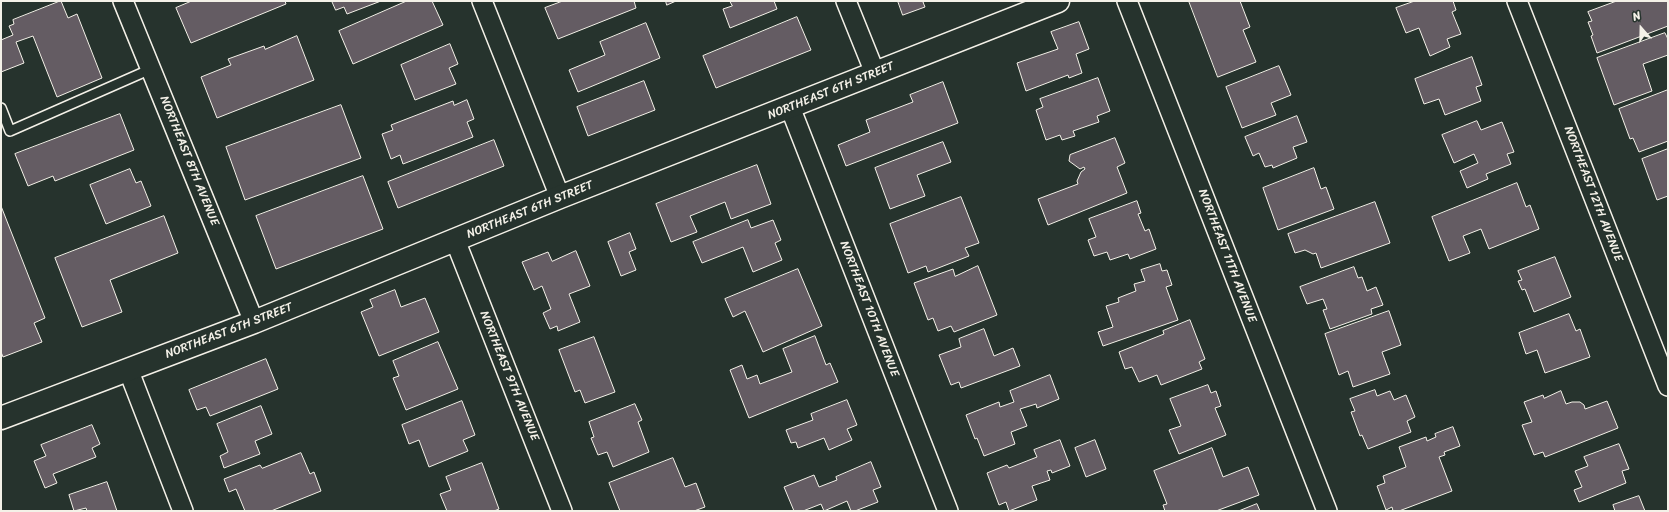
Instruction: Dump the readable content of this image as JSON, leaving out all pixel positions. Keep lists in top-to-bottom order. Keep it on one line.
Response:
{"streets":{"street":["NORTHEAST 6TH STREET","NORTHEAST 8TH AVENUE","NORTHEAST 12TH AVENUE","NORTHEAST 11TH AVENUE","NORTHEAST 10TH AVENUE","NORTHEAST 9TH AVENUE"]},"crossings":[["NORTHEAST 6TH STREET","NORTHEAST 8TH AVENUE"],["NORTHEAST 6TH STREET","NORTHEAST 10TH AVENUE"],["NORTHEAST 6TH STREET","NORTHEAST 9TH AVENUE"]],"north":"top"}
